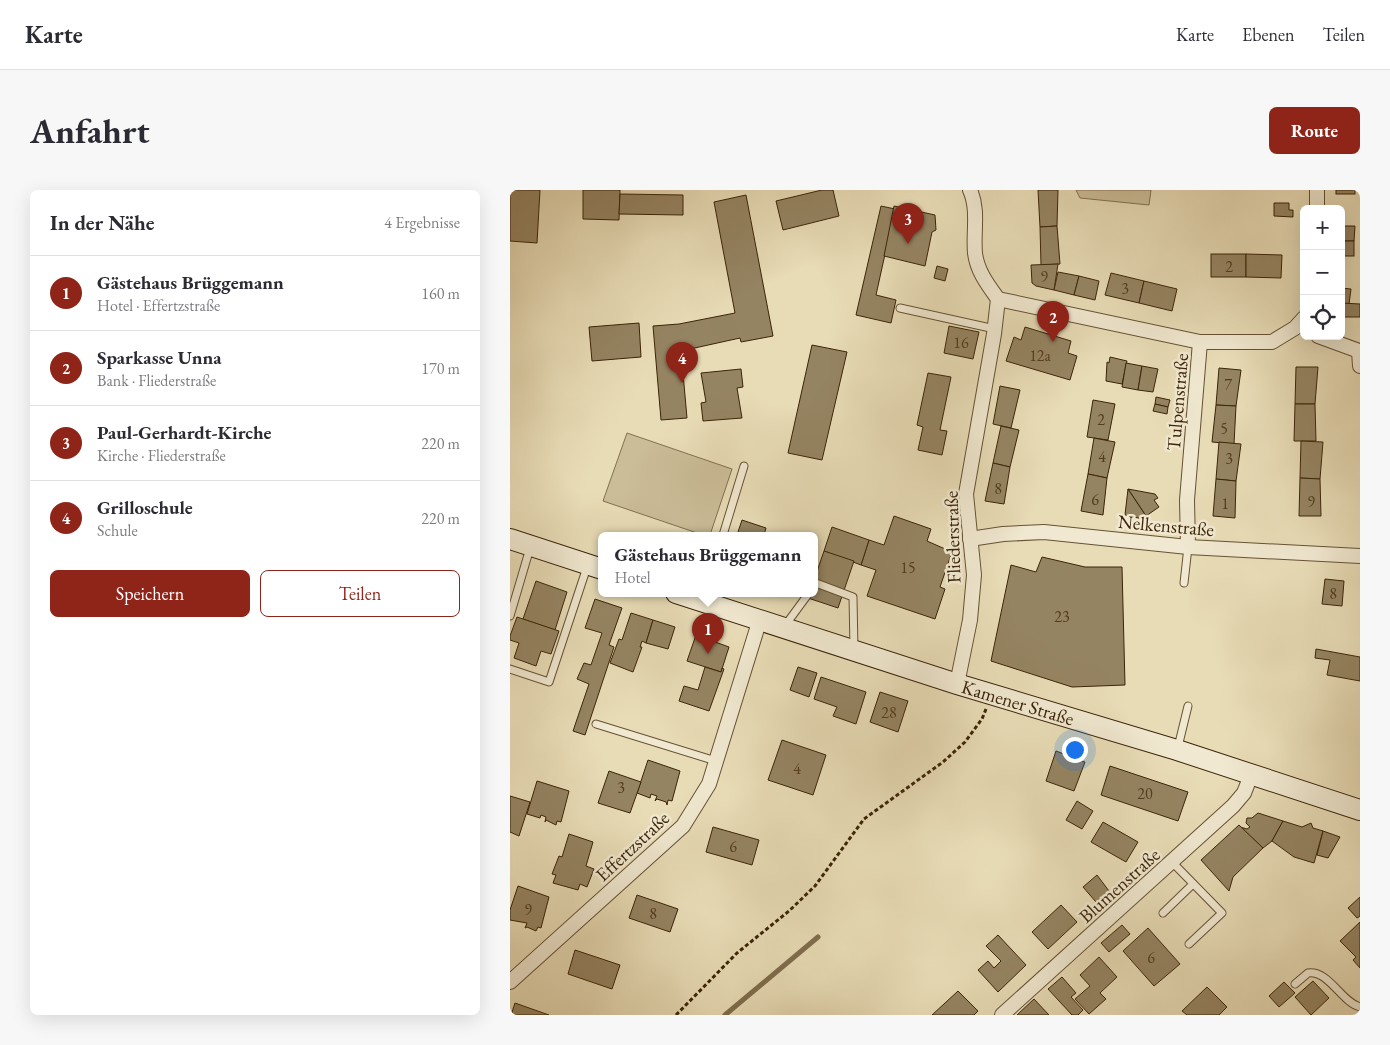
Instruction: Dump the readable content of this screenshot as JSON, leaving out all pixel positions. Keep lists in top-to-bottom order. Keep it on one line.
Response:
{"streets":{"main road":["Kamener Straße"],"street":["Tulpenstraße","Nelkenstraße","Fliederstraße","Effertzstraße","Blumenstraße"]},"crossings":[["Tulpenstraße","Nelkenstraße"],["Nelkenstraße","Fliederstraße"],["Fliederstraße","Kamener Straße"],["Kamener Straße","Effertzstraße"],["Kamener Straße","Blumenstraße"]],"house_numbers":["2","9","3","16","12a","7","2","5","4","3","8","6","9","1","15","8","23","28","4","3","20","6","9","8","6"],"page":{"header":"Karte","nav":["Karte","Ebenen","Teilen"],"buttons":["Route",["Speichern","Teilen"]],"title":"Anfahrt","heading":["In der Nähe","4 Ergebnisse"],"pins":["3","2","4","1"],"map_buttons":["+","−"],"list":[{"mark":"1","name":"Gästehaus Brüggemann","note":"Hotel · Effertzstraße","value":"160 m"},{"mark":"2","name":"Sparkasse Unna","note":"Bank · Fliederstraße","value":"170 m"},{"mark":"3","name":"Paul-Gerhardt-Kirche","note":"Kirche · Fliederstraße","value":"220 m"},{"mark":"4","name":"Grilloschule","note":"Schule","value":"220 m"}],"popup":["Gästehaus Brüggemann","Hotel"]}}
